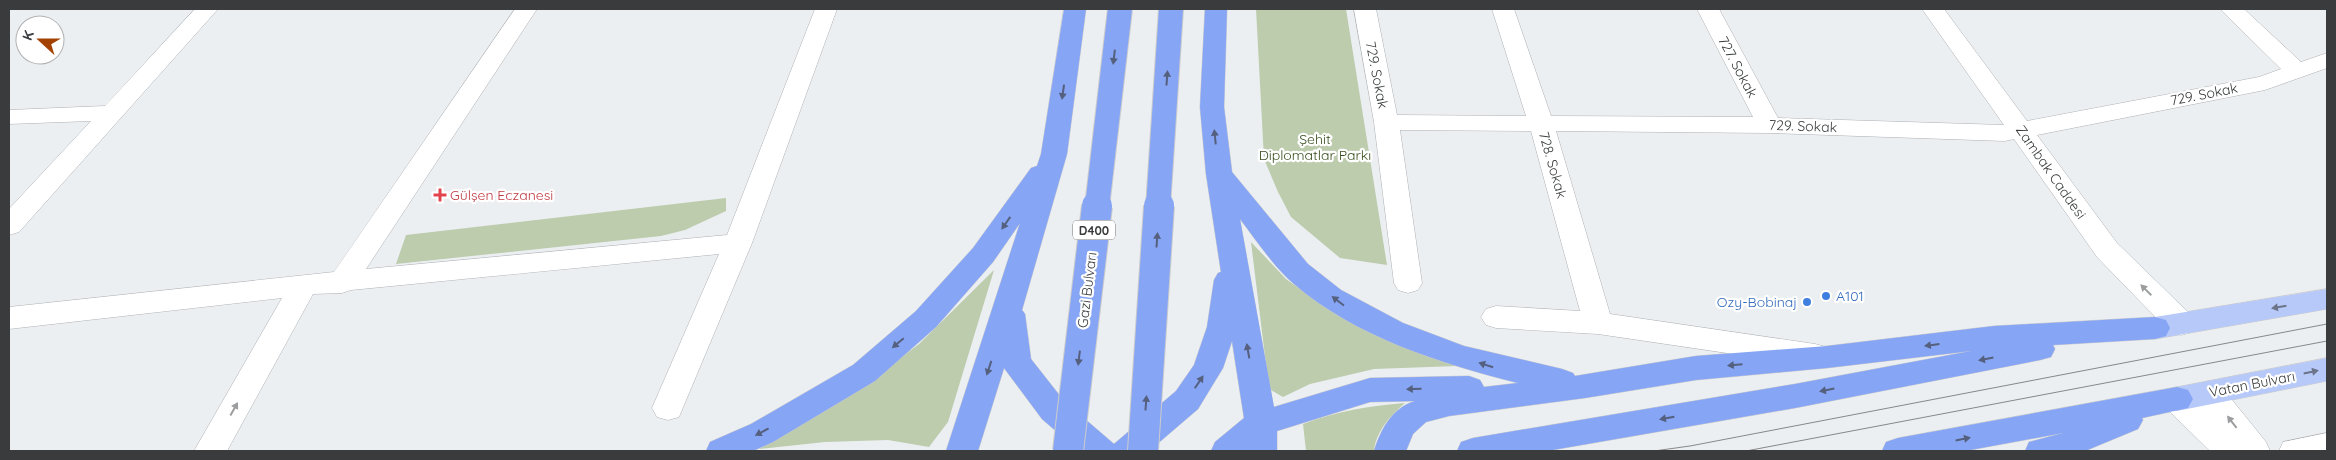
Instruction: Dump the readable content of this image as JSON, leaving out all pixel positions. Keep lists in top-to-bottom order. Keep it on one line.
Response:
{"streets":{"highway":["D400","Gazi Bulvarı"],"main road":["Vatan Bulvarı"],"street":["727. Sokak","729. Sokak","728. Sokak","Zambak Caddesi"]},"crossings":[["727. Sokak","729. Sokak"],["729. Sokak","728. Sokak"],["729. Sokak","Zambak Caddesi"]],"parks":["Şehit Diplomatlar Parkı"],"places":{"health":["Gülşen Eczanesi"],"other":["A101","Ozy-Bobinaj"]},"north":"left"}
